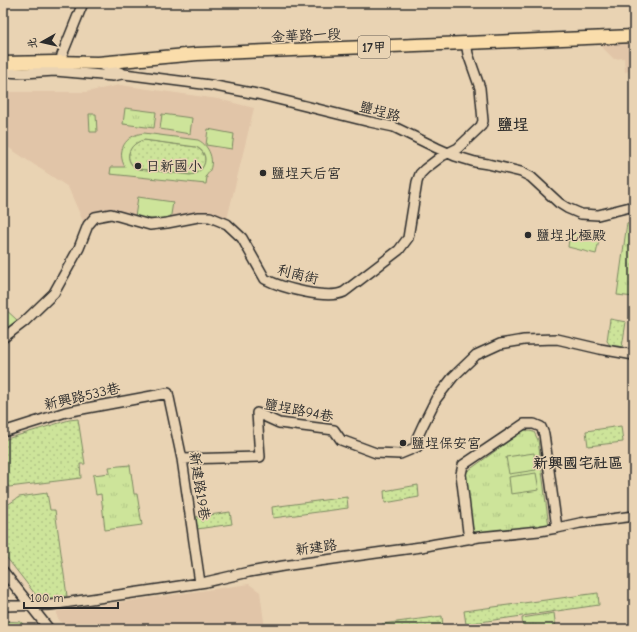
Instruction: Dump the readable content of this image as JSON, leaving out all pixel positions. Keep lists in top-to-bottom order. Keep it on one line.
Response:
{"streets":{"main road":["金華路一段","17甲"],"street":["鹽埕路","利南街","新興路533巷","鹽埕路94巷","新建路19巷","新建路"]},"crossings":[["金華路一段","鹽埕路"],["金華路一段","利南街"],["鹽埕路","利南街"],["新興路533巷","新建路19巷"],["鹽埕路94巷","新建路19巷"],["新建路19巷","新建路"]],"districts":["鹽埕","新興國宅社區"],"places":["日新國小","鹽埕天后宮","鹽埕北極殿","鹽埕保安宮"],"scale_bar":"100 m","north":"left"}
